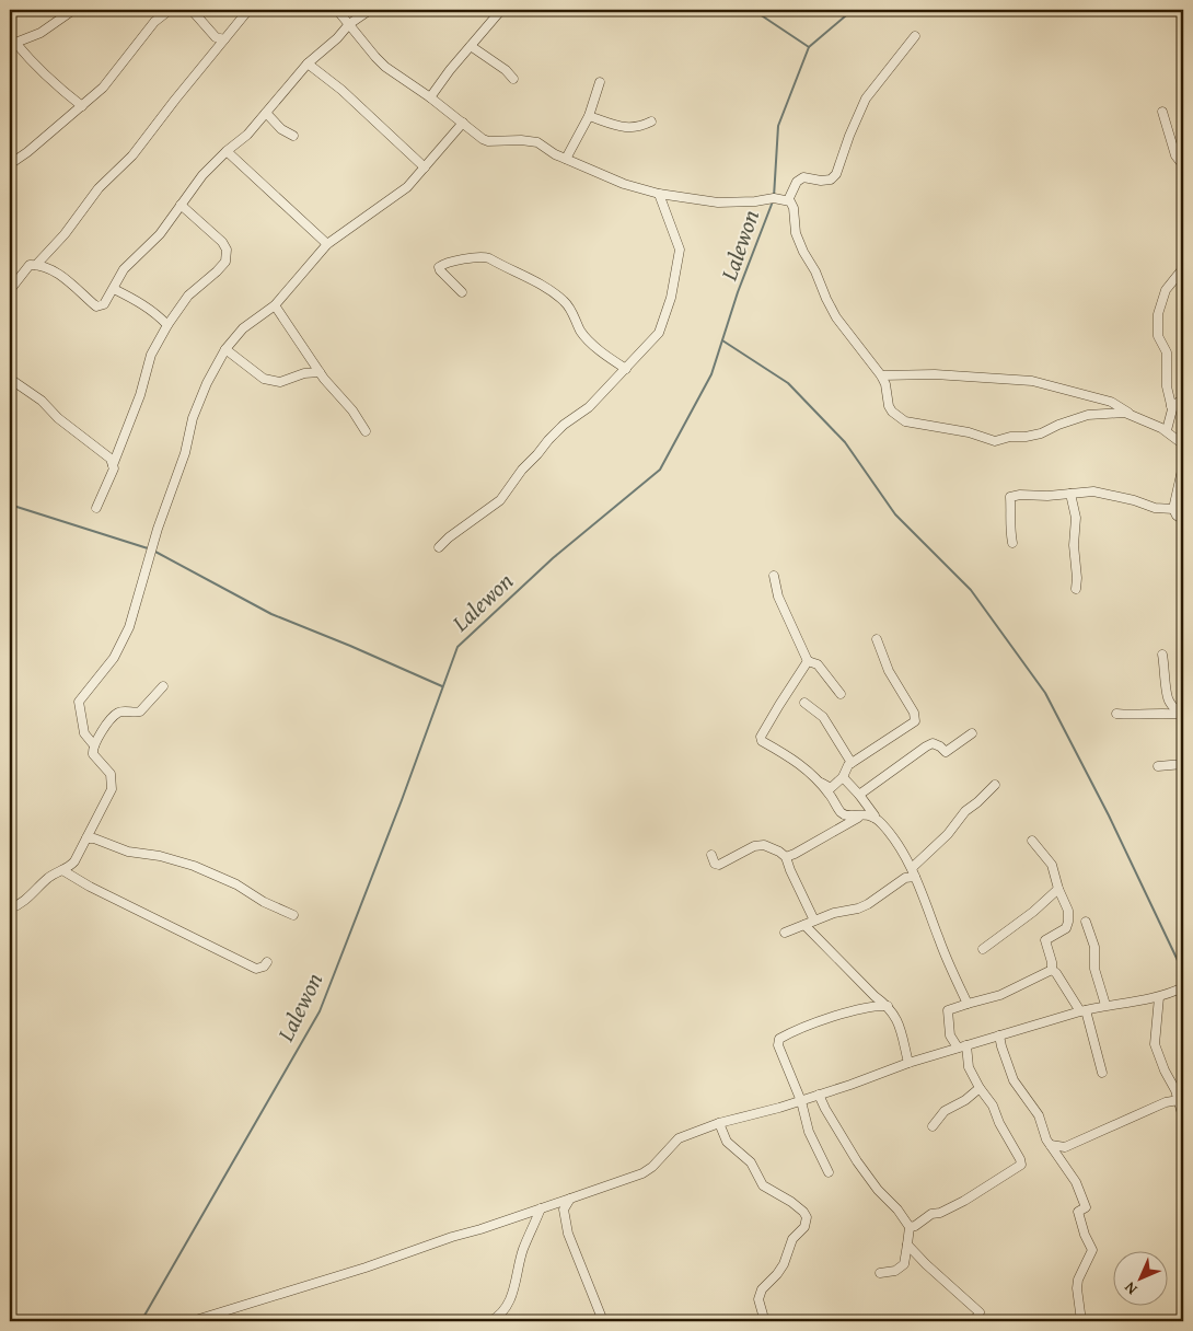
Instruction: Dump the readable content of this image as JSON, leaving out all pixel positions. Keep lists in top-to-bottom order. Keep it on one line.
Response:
{"water":["Lalewon"],"north":"bottom left"}
